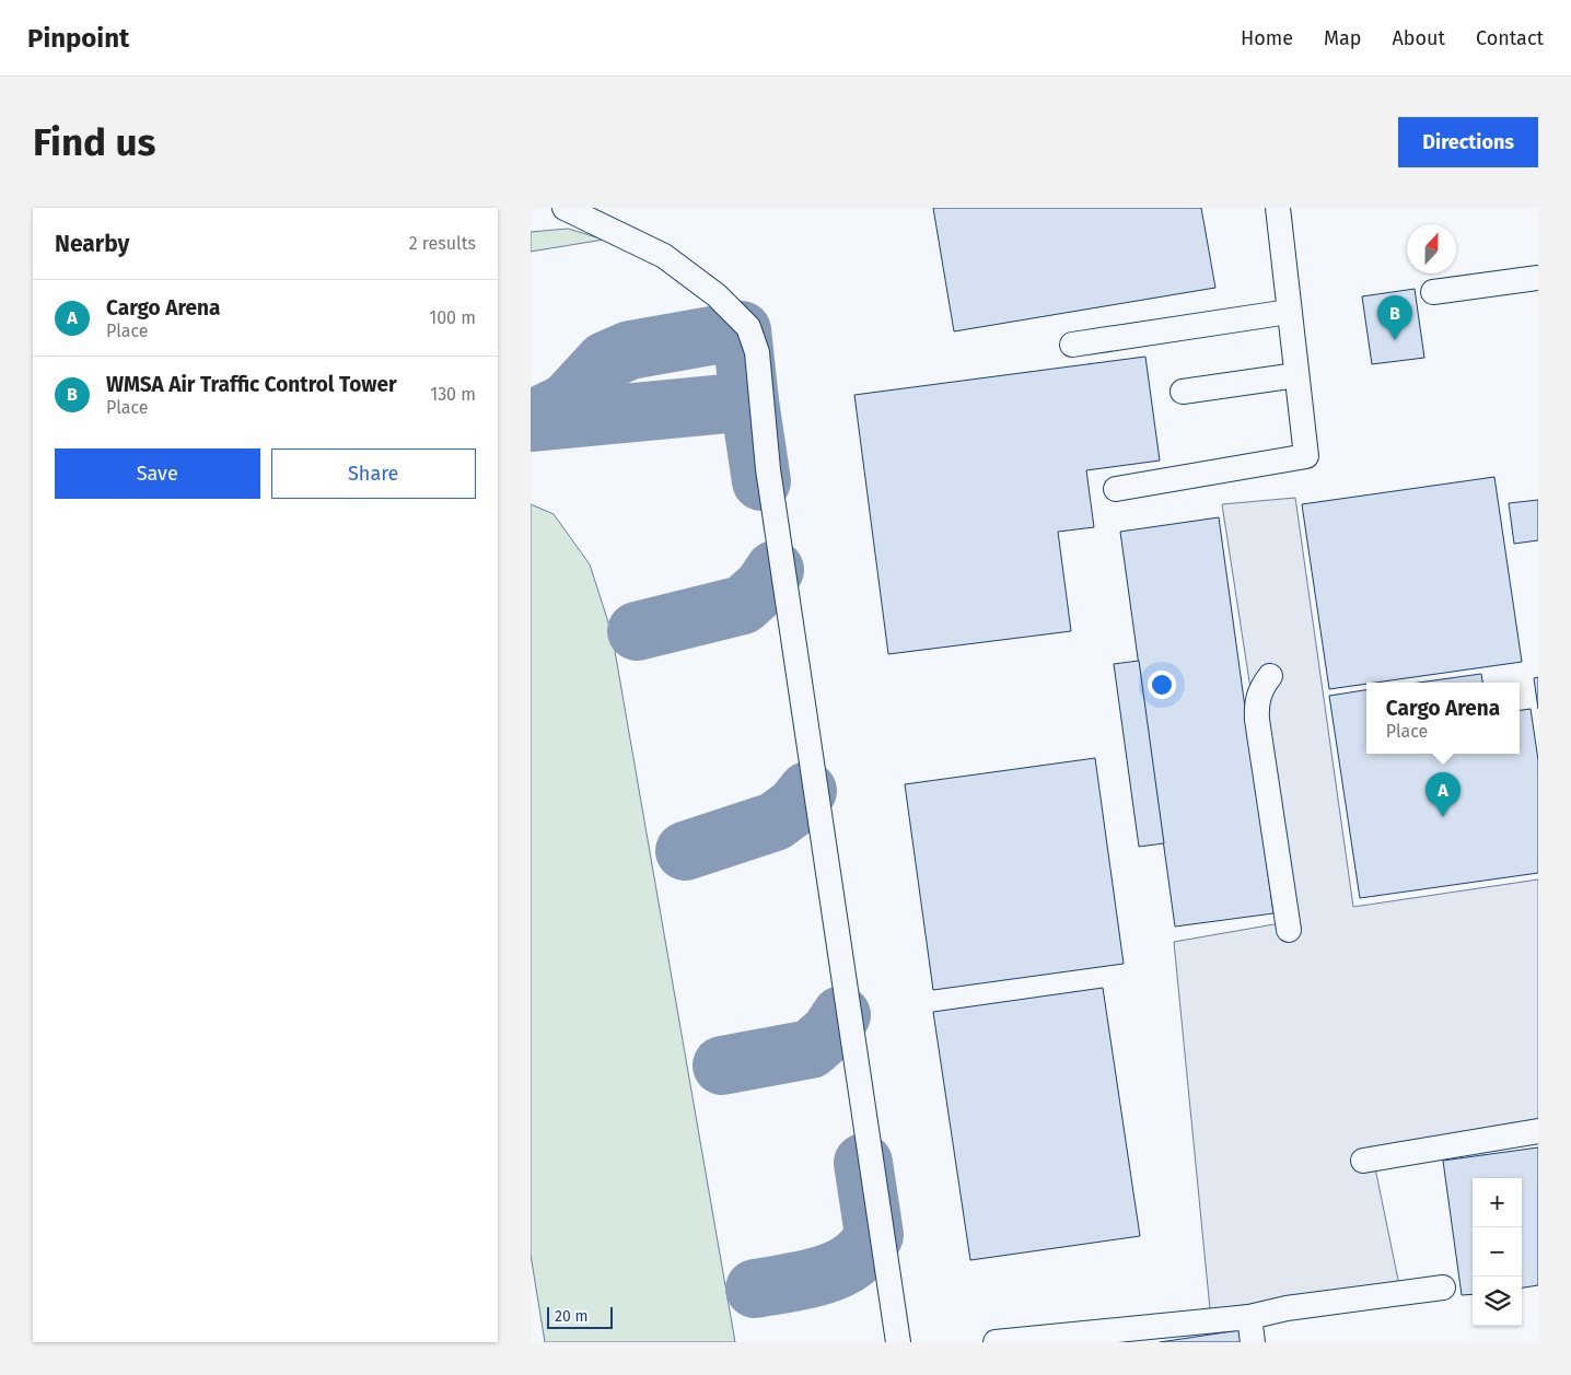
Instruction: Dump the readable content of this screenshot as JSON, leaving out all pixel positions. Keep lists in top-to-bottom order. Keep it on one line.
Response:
{"scale_bar":"20 m","north":"top","page":{"header":"Pinpoint","nav":["Home","Map","About","Contact"],"buttons":["Directions",["Save","Share"]],"title":"Find us","heading":["Nearby","2 results"],"list":[{"mark":"A","name":"Cargo Arena","note":"Place","value":"100 m"},{"mark":"B","name":"WMSA Air Traffic Control Tower","note":"Place","value":"130 m"}],"pins":["B","A"],"popup":["Cargo Arena","Place"],"map_buttons":["+","−"],"scale":"20 m"}}
